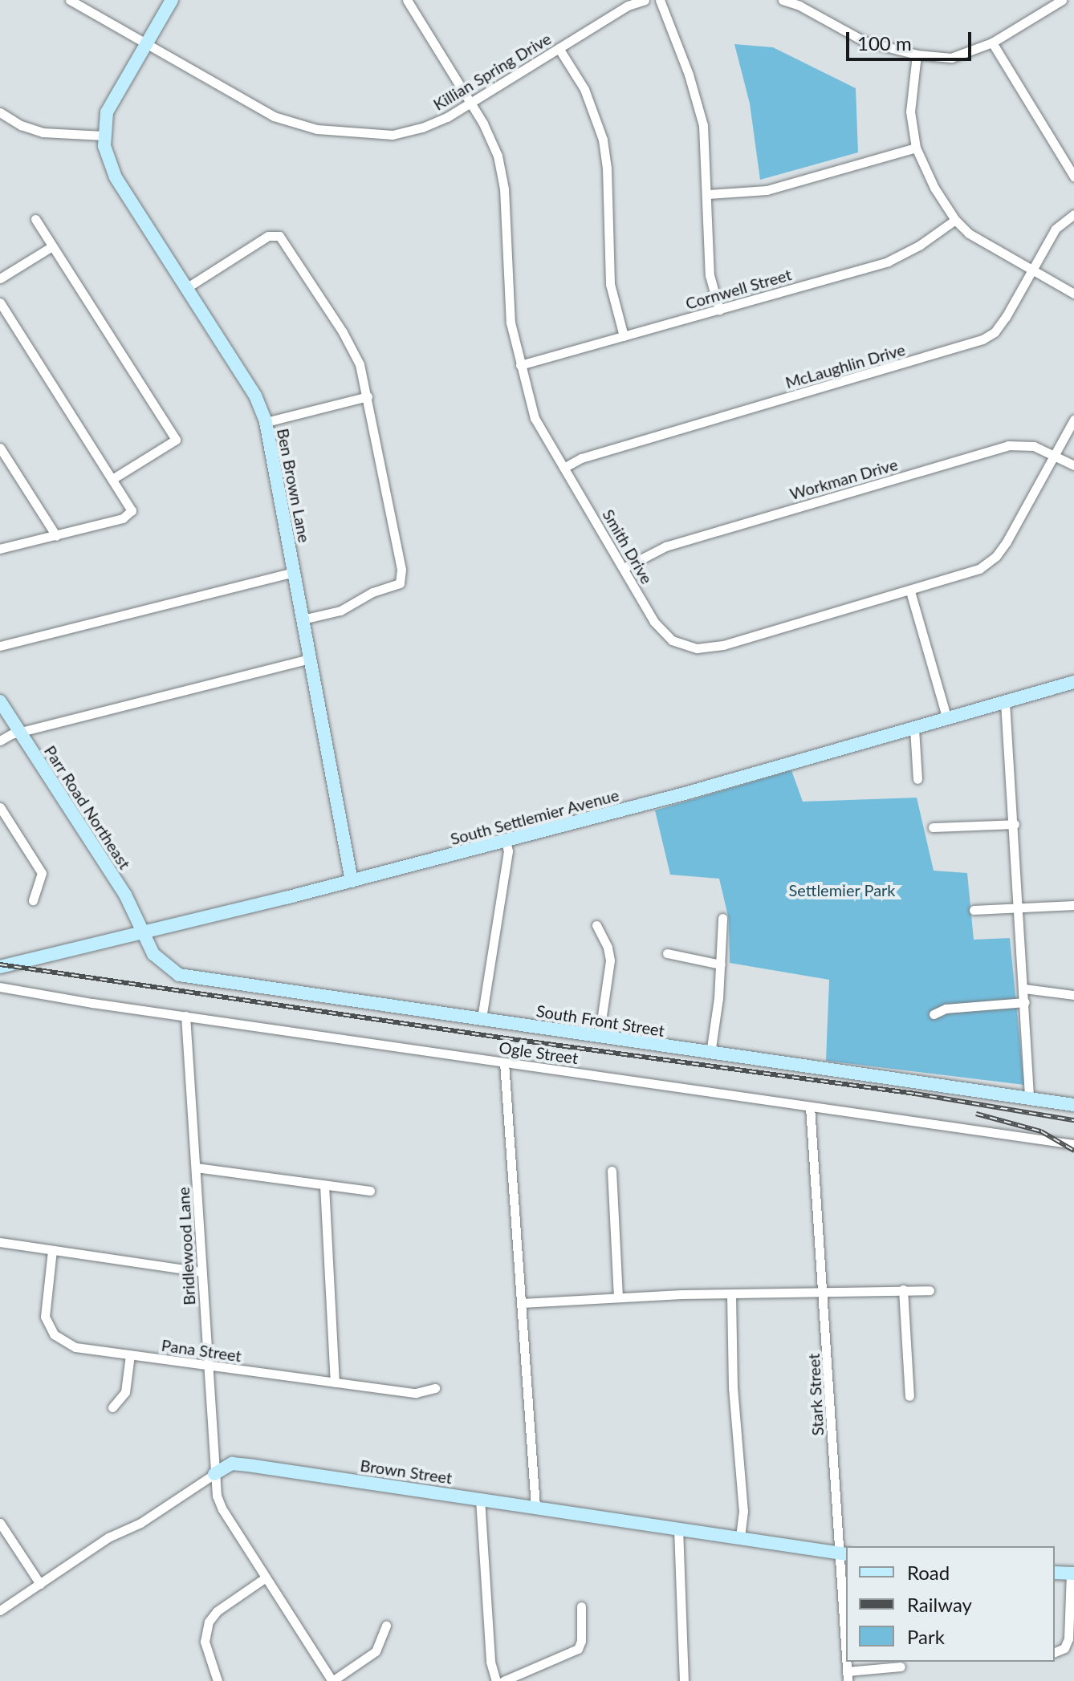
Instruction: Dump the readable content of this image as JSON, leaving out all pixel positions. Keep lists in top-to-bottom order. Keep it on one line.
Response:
{"streets":{"main road":["Ben Brown Lane","Parr Road Northeast","South Settlemier Avenue","South Front Street","Brown Street"],"street":["Killian Spring Drive","Cornwell Street","McLaughlin Drive","Workman Drive","Smith Drive","Ogle Street","Bridlewood Lane","Pana Street","Stark Street"]},"crossings":[["Killian Spring Drive","Smith Drive"],["Cornwell Street","Smith Drive"],["McLaughlin Drive","Smith Drive"],["Workman Drive","Smith Drive"],["Ben Brown Lane","South Settlemier Avenue"],["Parr Road Northeast","South Settlemier Avenue"],["Parr Road Northeast","South Front Street"],["South Settlemier Avenue","South Front Street"],["Ogle Street","Bridlewood Lane"],["Ogle Street","Stark Street"],["Bridlewood Lane","Pana Street"],["Bridlewood Lane","Brown Street"],["Stark Street","Brown Street"]],"parks":["Settlemier Park"],"legend":["Road","Railway","Park"],"scale_bar":"100 m"}
